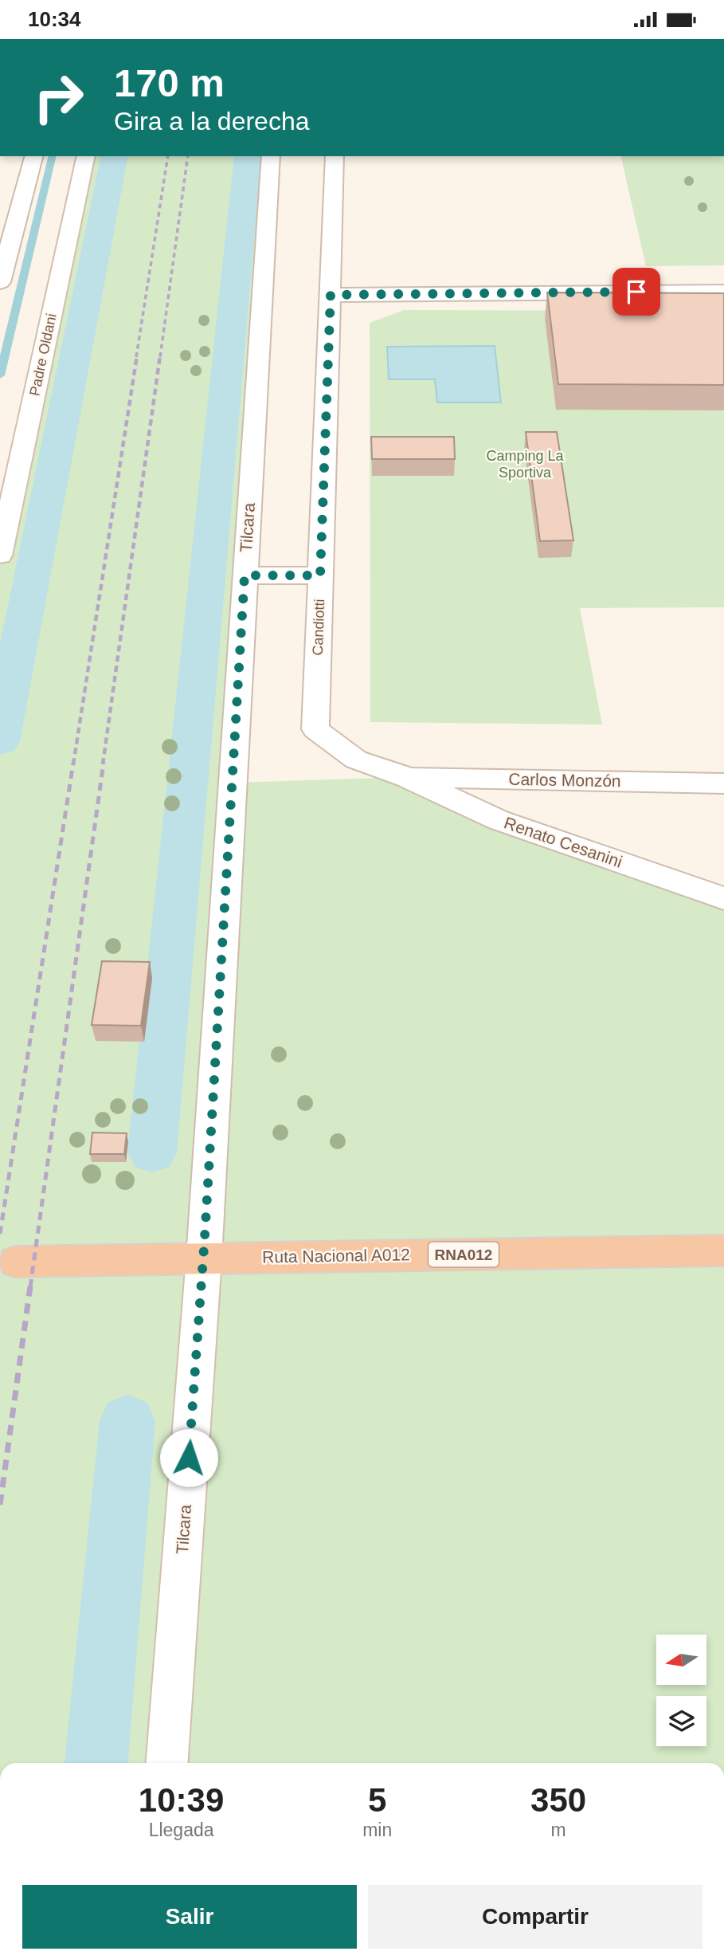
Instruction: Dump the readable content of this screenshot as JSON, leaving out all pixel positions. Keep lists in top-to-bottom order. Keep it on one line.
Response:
{"streets":{"highway":["RNA012","Ruta Nacional A012"],"street":["Padre Oldani","Tilcara","Candiotti","Carlos Monzón","Renato Cesanini"]},"crossings":[["Tilcara","Ruta Nacional A012"],["Candiotti","Carlos Monzón"],["Candiotti","Renato Cesanini"],["Carlos Monzón","Renato Cesanini"]],"parks":["Camping La Sportiva"],"north":"left","page":{"status":"10:34","turn":["170 m","Gira a la derecha"],"eta":["10:39","Llegada","5","min","350","m"],"buttons":["Salir","Compartir"]}}
